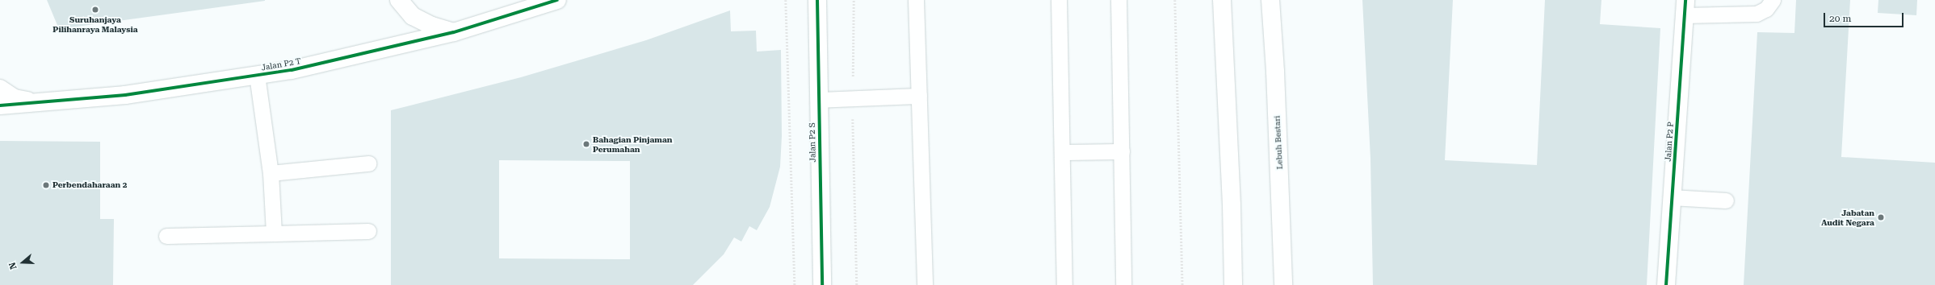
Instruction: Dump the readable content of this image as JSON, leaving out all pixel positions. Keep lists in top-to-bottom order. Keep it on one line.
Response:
{"streets":{"street":["Jalan P2 T","Jalan P2 P","Jalan P2 S","Lebuh Bestari"]},"places":["Suruhanjaya Pilihanraya Malaysia","Bahagian Pinjaman Perumahan","Perbendaharaan 2","Jabatan Audit Negara"],"scale_bar":"20 m","north":"left"}
